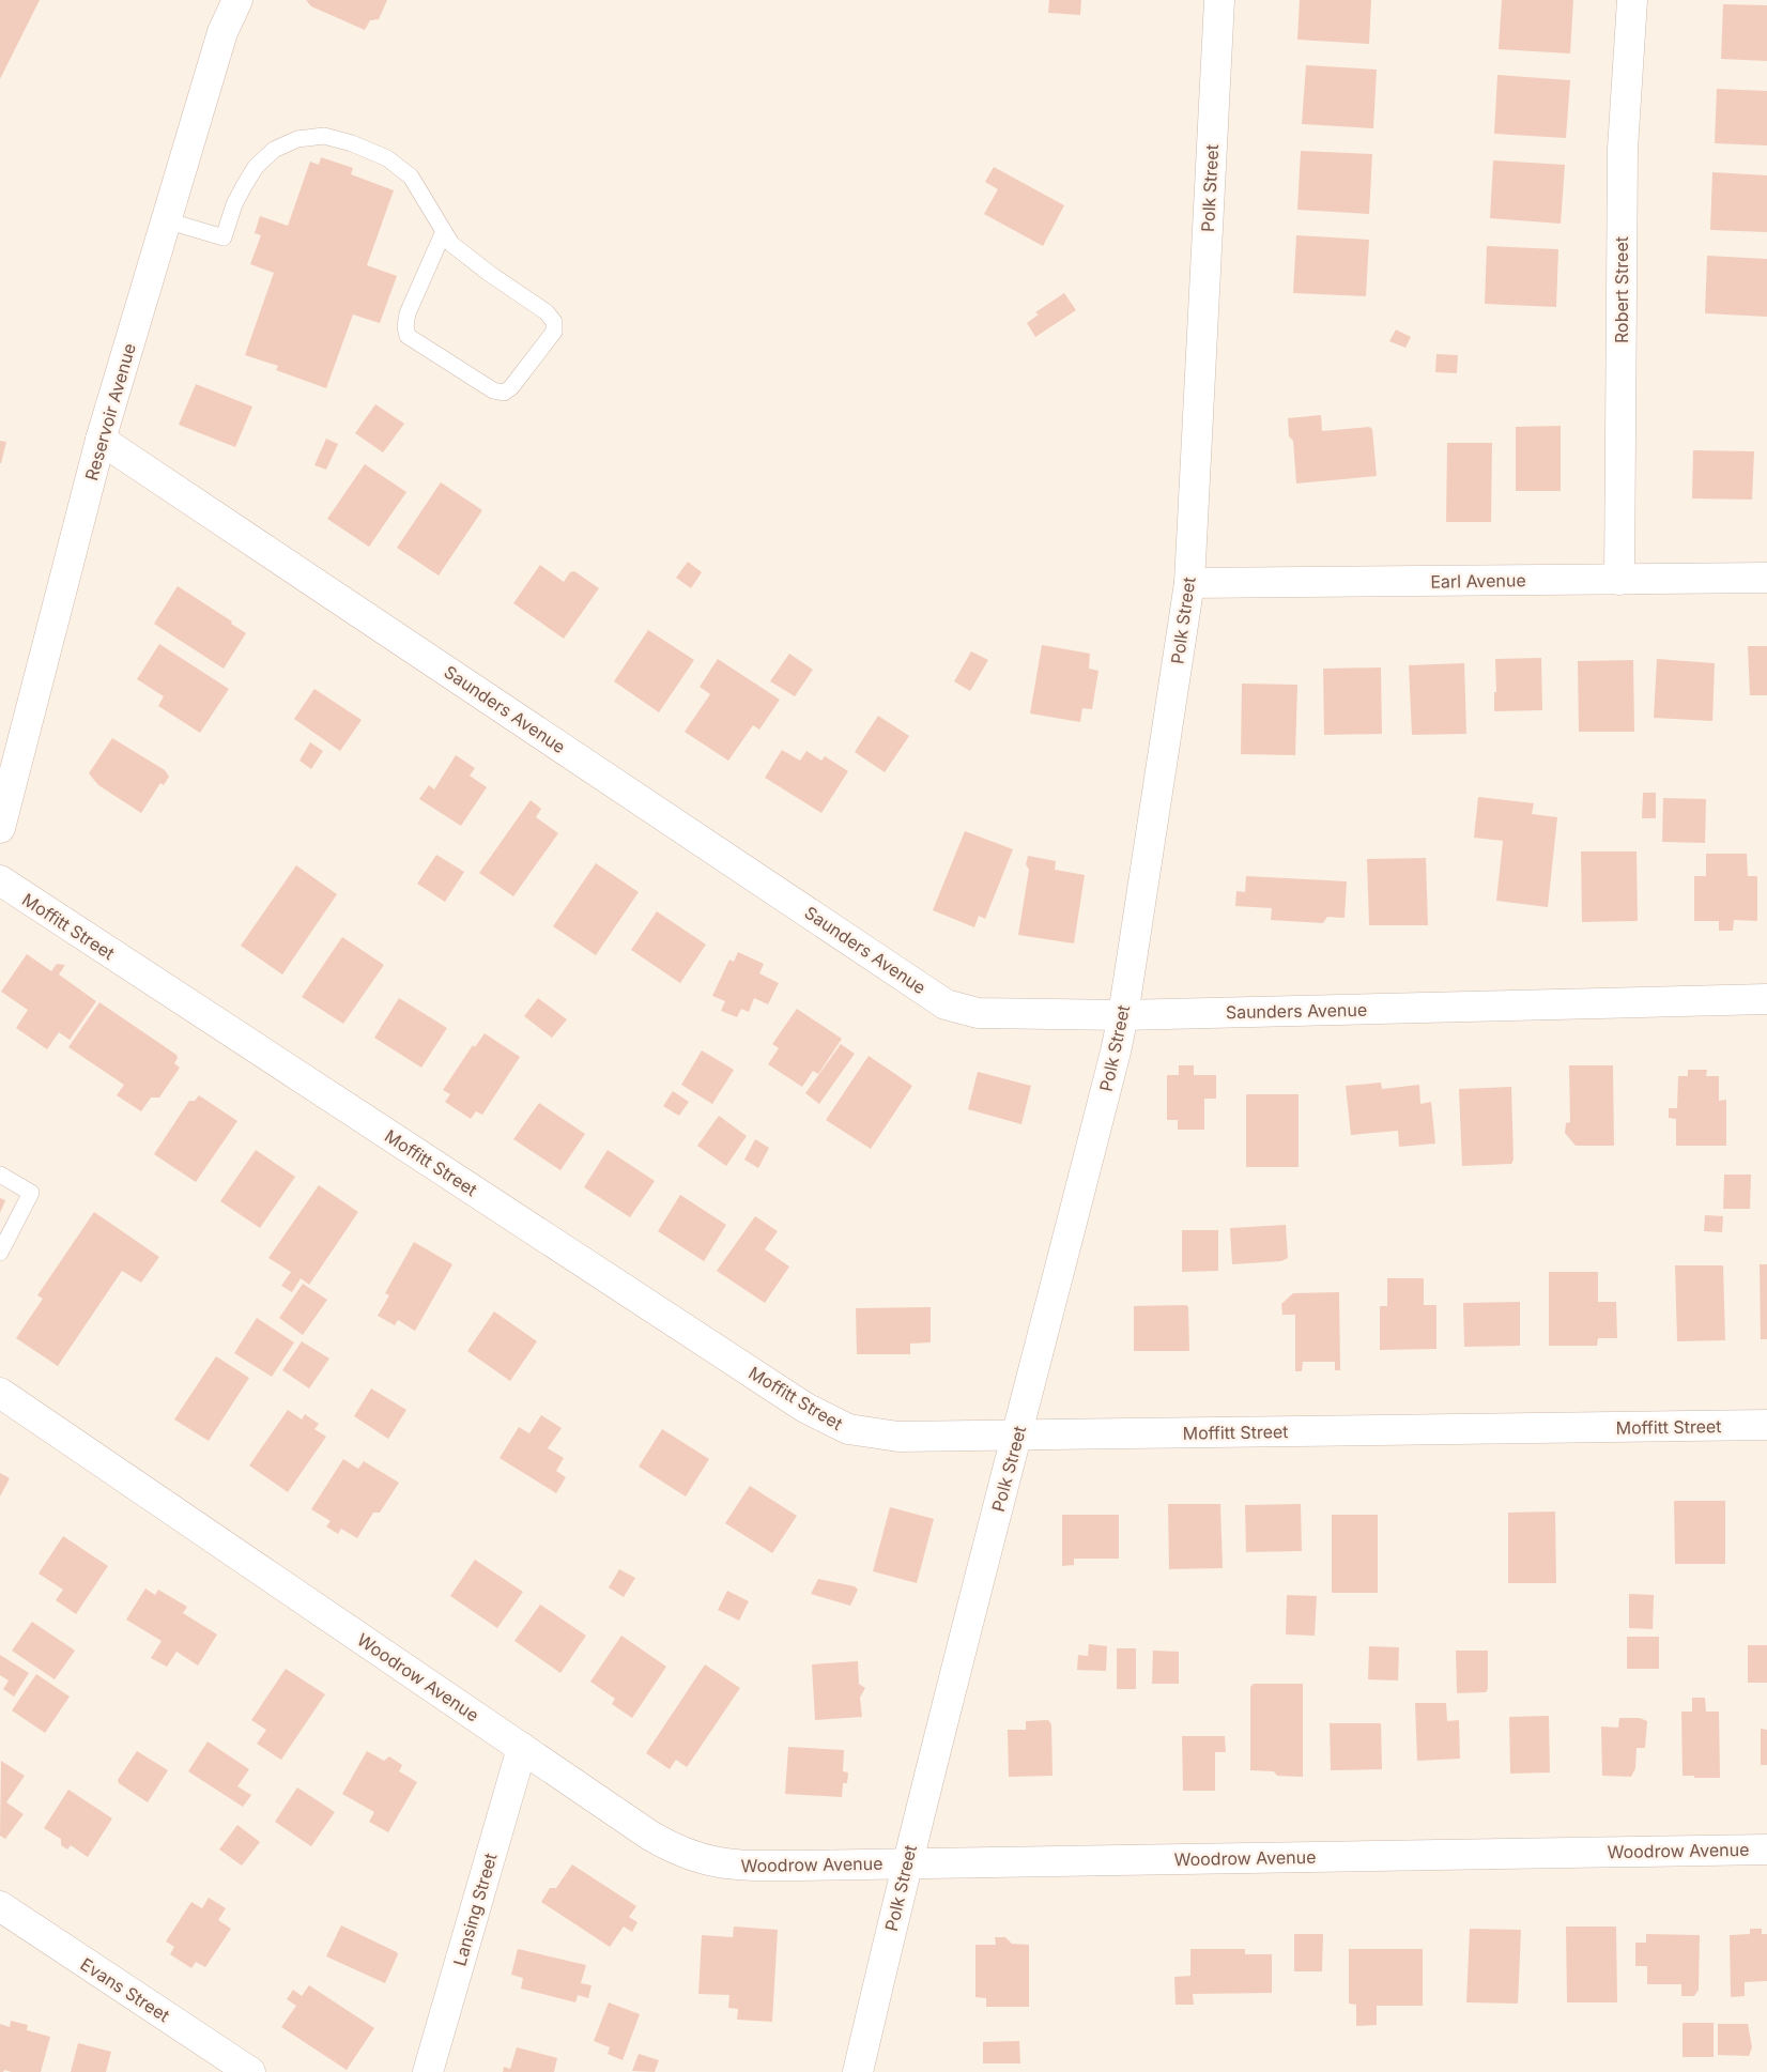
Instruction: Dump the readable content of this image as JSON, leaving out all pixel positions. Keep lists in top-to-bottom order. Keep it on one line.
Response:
{"streets":{"street":["Polk Street","Robert Street","Reservoir Avenue","Earl Avenue","Saunders Avenue","Moffitt Street","Woodrow Avenue","Lansing Street","Evans Street"]},"crossings":[["Polk Street","Earl Avenue"],["Polk Street","Saunders Avenue"],["Polk Street","Moffitt Street"],["Polk Street","Woodrow Avenue"],["Robert Street","Earl Avenue"],["Reservoir Avenue","Saunders Avenue"],["Woodrow Avenue","Lansing Street"]]}
